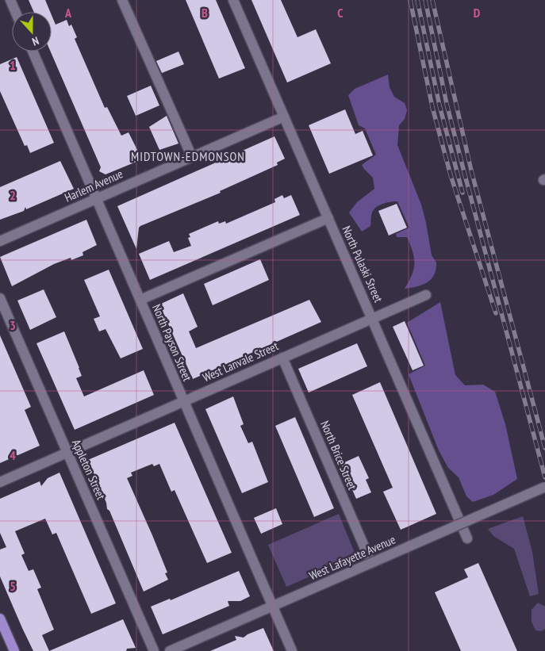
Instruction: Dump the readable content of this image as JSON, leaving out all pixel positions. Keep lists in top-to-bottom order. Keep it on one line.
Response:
{"streets":{"street":["Harlem Avenue","North Pulaski Street","North Payson Street","West Lanvale Street","North Brice Street","Appleton Street","West Lafayette Avenue"]},"crossings":[["Harlem Avenue","North Pulaski Street"],["Harlem Avenue","North Payson Street"],["North Pulaski Street","West Lanvale Street"],["North Pulaski Street","West Lafayette Avenue"],["North Payson Street","West Lanvale Street"],["North Payson Street","West Lafayette Avenue"],["West Lanvale Street","North Brice Street"],["West Lanvale Street","Appleton Street"],["North Brice Street","West Lafayette Avenue"]],"districts":["MIDTOWN-EDMONSON"],"north":"bottom","grid":{"columns":["A","B","C","D"],"rows":["1","2","3","4","5"]}}
